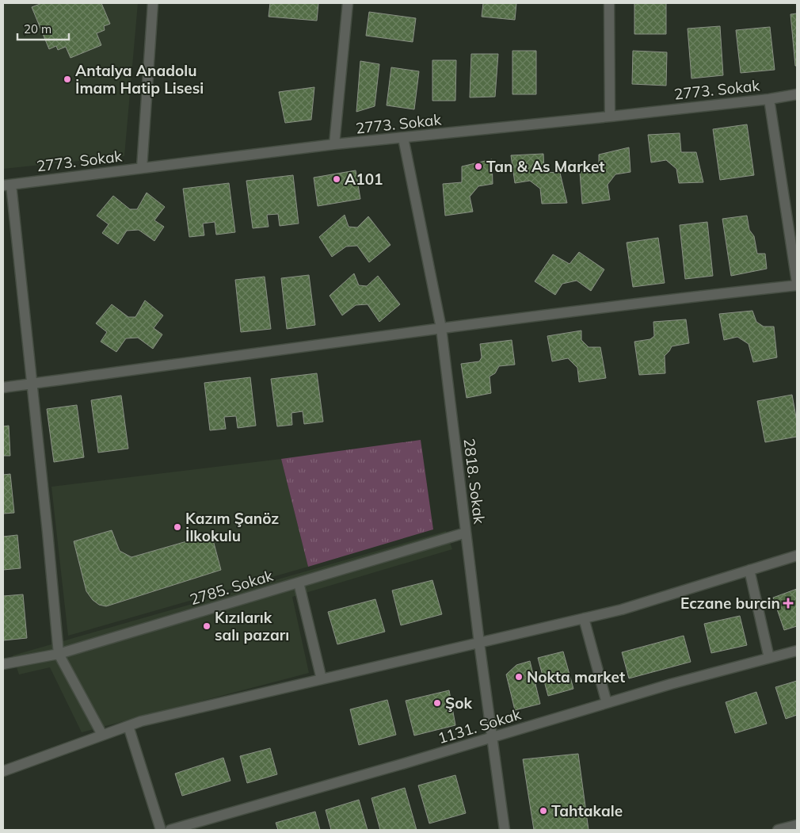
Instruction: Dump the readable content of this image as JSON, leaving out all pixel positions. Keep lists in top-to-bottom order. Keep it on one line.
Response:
{"streets":{"street":["2773. Sokak","2818. Sokak","2785. Sokak","1131. Sokak"]},"crossings":[["2773. Sokak","2818. Sokak"],["2818. Sokak","2785. Sokak"],["2818. Sokak","1131. Sokak"]],"places":{"other":["Antalya Anadolu İmam Hatip Lisesi","Tan & As Market","A101","Kazım Şanöz İlkokulu","Kızılarık salı pazarı","Nokta market","Şok","Tahtakale"],"health":["Eczane burcin"]},"scale_bar":"20 m"}
